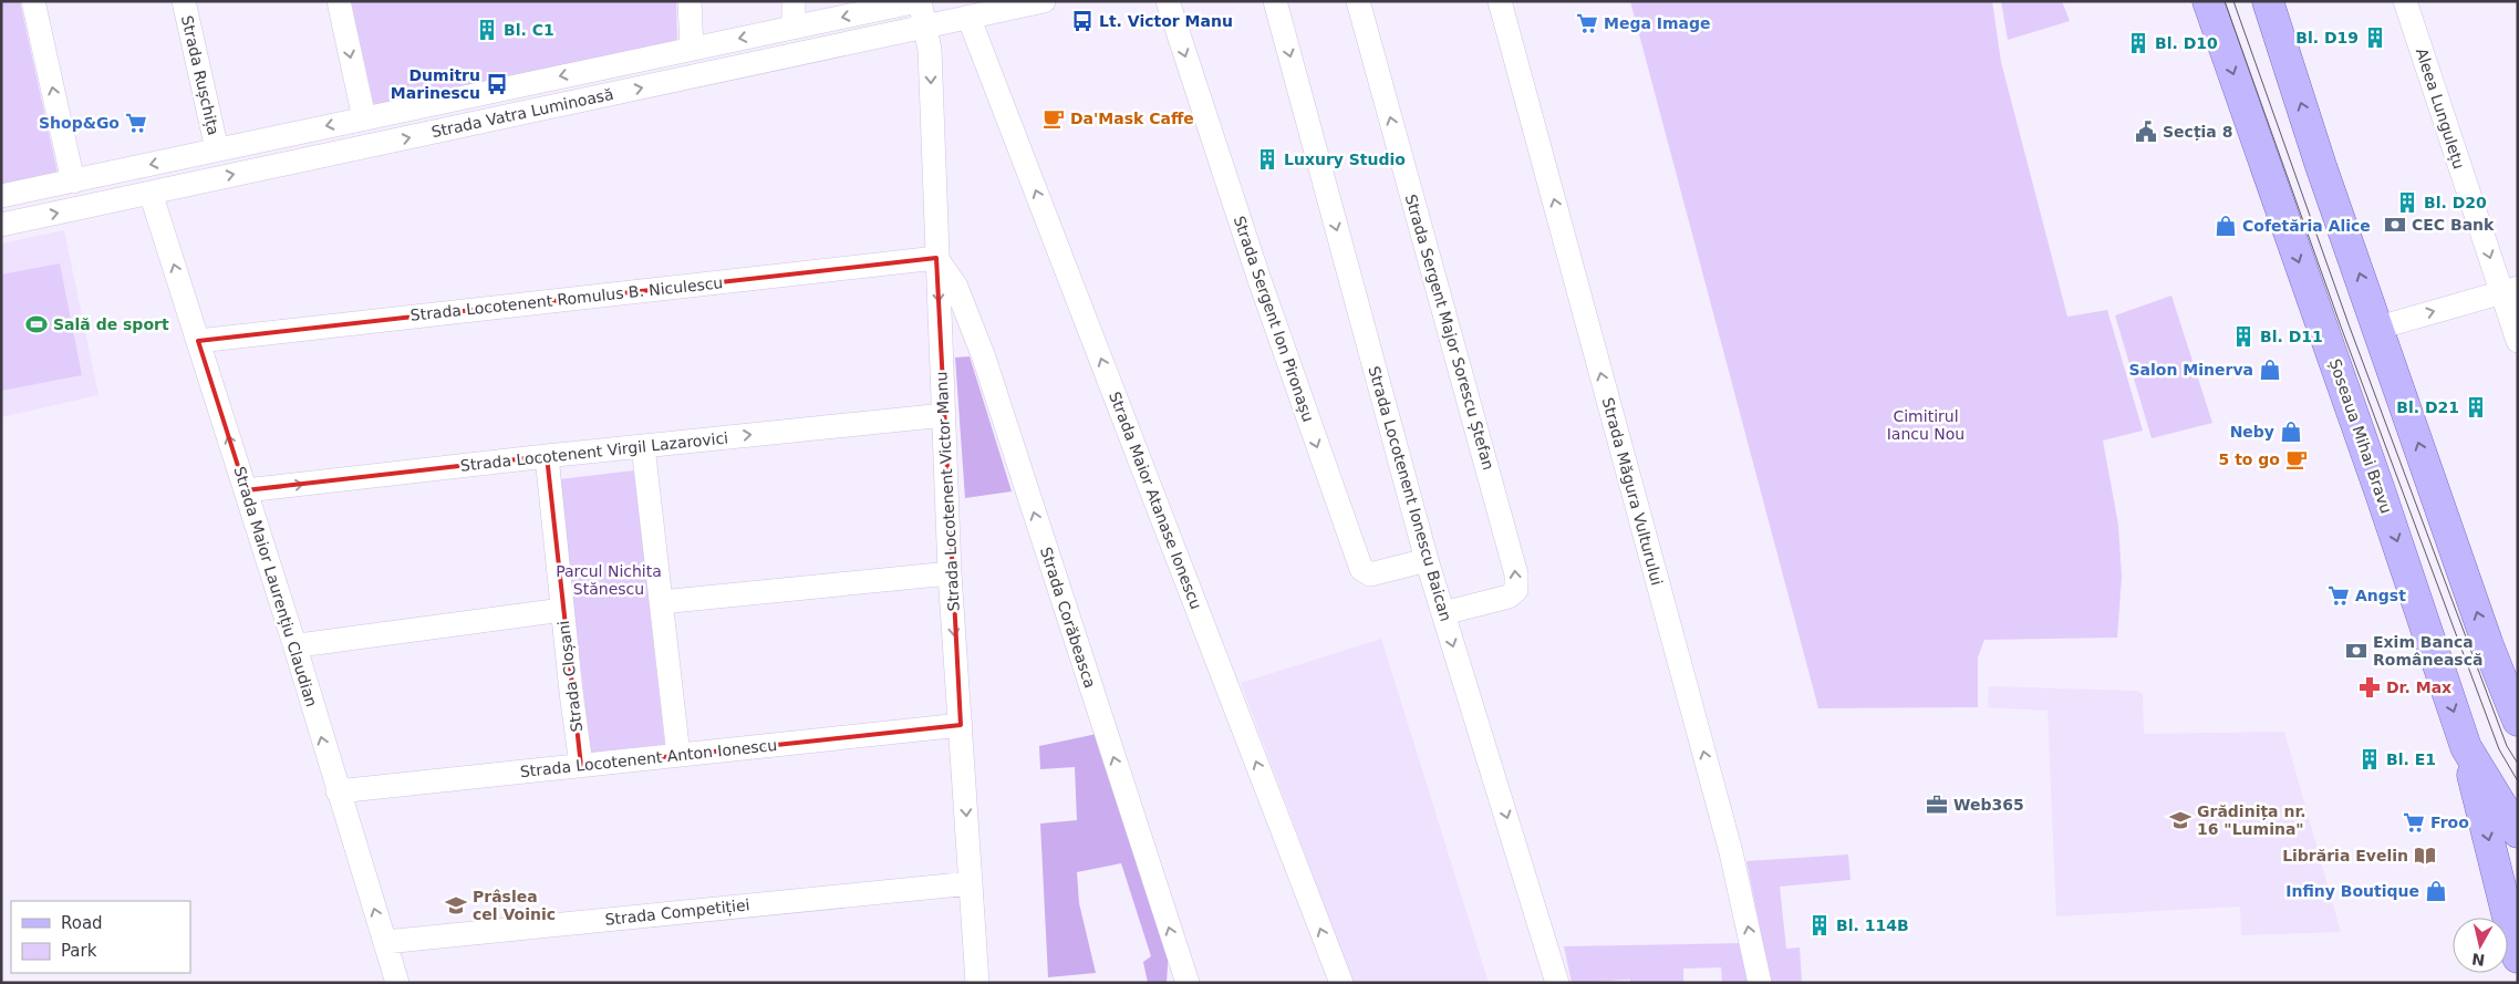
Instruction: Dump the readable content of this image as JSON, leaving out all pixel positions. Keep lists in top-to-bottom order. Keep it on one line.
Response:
{"streets":{"main road":["Șoseaua Mihai Bravu"],"street":["Strada Rușchița","Aleea Lungulețu","Strada Vatra Luminoasă","Strada Locotenent Romulus B. Niculescu","Strada Sergent Ion Pironașu","Strada Sergent Major Sorescu Ștefan","Strada Locotenent Virgil Lazarovici","Strada Locotenent Victor Manu","Strada Măgura Vulturului","Strada Locotenent Ionescu Baican","Strada Maior Atanase Ionescu","Strada Maior Laurențiu Claudian","Strada Corăbeasca","Strada Cloșani","Strada Locotenent Anton Ionescu","Strada Competiției"]},"crossings":[["Strada Rușchița","Strada Vatra Luminoasă"],["Strada Vatra Luminoasă","Strada Locotenent Victor Manu"],["Strada Vatra Luminoasă","Strada Maior Atanase Ionescu"],["Strada Vatra Luminoasă","Strada Maior Laurențiu Claudian"],["Strada Locotenent Romulus B. Niculescu","Strada Locotenent Victor Manu"],["Strada Locotenent Romulus B. Niculescu","Strada Maior Laurențiu Claudian"],["Strada Locotenent Romulus B. Niculescu","Strada Corăbeasca"],["Strada Sergent Ion Pironașu","Strada Locotenent Ionescu Baican"],["Strada Sergent Major Sorescu Ștefan","Strada Locotenent Ionescu Baican"],["Strada Locotenent Virgil Lazarovici","Strada Locotenent Victor Manu"],["Strada Locotenent Virgil Lazarovici","Strada Maior Laurențiu Claudian"],["Strada Locotenent Virgil Lazarovici","Strada Cloșani"],["Strada Locotenent Victor Manu","Strada Corăbeasca"],["Strada Locotenent Victor Manu","Strada Locotenent Anton Ionescu"],["Strada Locotenent Victor Manu","Strada Competiției"],["Strada Maior Laurențiu Claudian","Strada Locotenent Anton Ionescu"],["Strada Maior Laurențiu Claudian","Strada Competiției"],["Strada Cloșani","Strada Locotenent Anton Ionescu"]],"one_way":["Aleea Lungulețu","Strada Sergent Ion Pironașu","Strada Sergent Major Sorescu Ștefan","Strada Locotenent Victor Manu","Strada Măgura Vulturului","Strada Locotenent Ionescu Baican","Strada Maior Atanase Ionescu","Strada Maior Laurențiu Claudian","Strada Corăbeasca"],"parks":["Cimitirul Iancu Nou","Parcul Nichita Stănescu"],"places":{"bus stop":["Lt. Victor Manu","Dumitru Marinescu"],"supermarket":["Mega Image","Shop&Go","Angst","Froo"],"building":["Bl. C1","Bl. D19","Bl. D10","Luxury Studio","Bl. D20","Bl. D11","Bl. D21","Bl. E1","Bl. 114B"],"cafe":["Da'Mask Caffe","5 to go"],"public building":["Secția 8"],"bank":["CEC Bank","Exim Banca Românească"],"shop":["Cofetăria Alice","Salon Minerva","Neby","Infiny Boutique"],"sports":["Sală de sport"],"pharmacy":["Dr. Max"],"office":["Web365"],"school or university":["Grădinița nr. 16 \"Lumina\"","Prâslea cel Voinic"],"library":["Librăria Evelin"]},"legend":["Road","Park"],"north":"bottom"}
